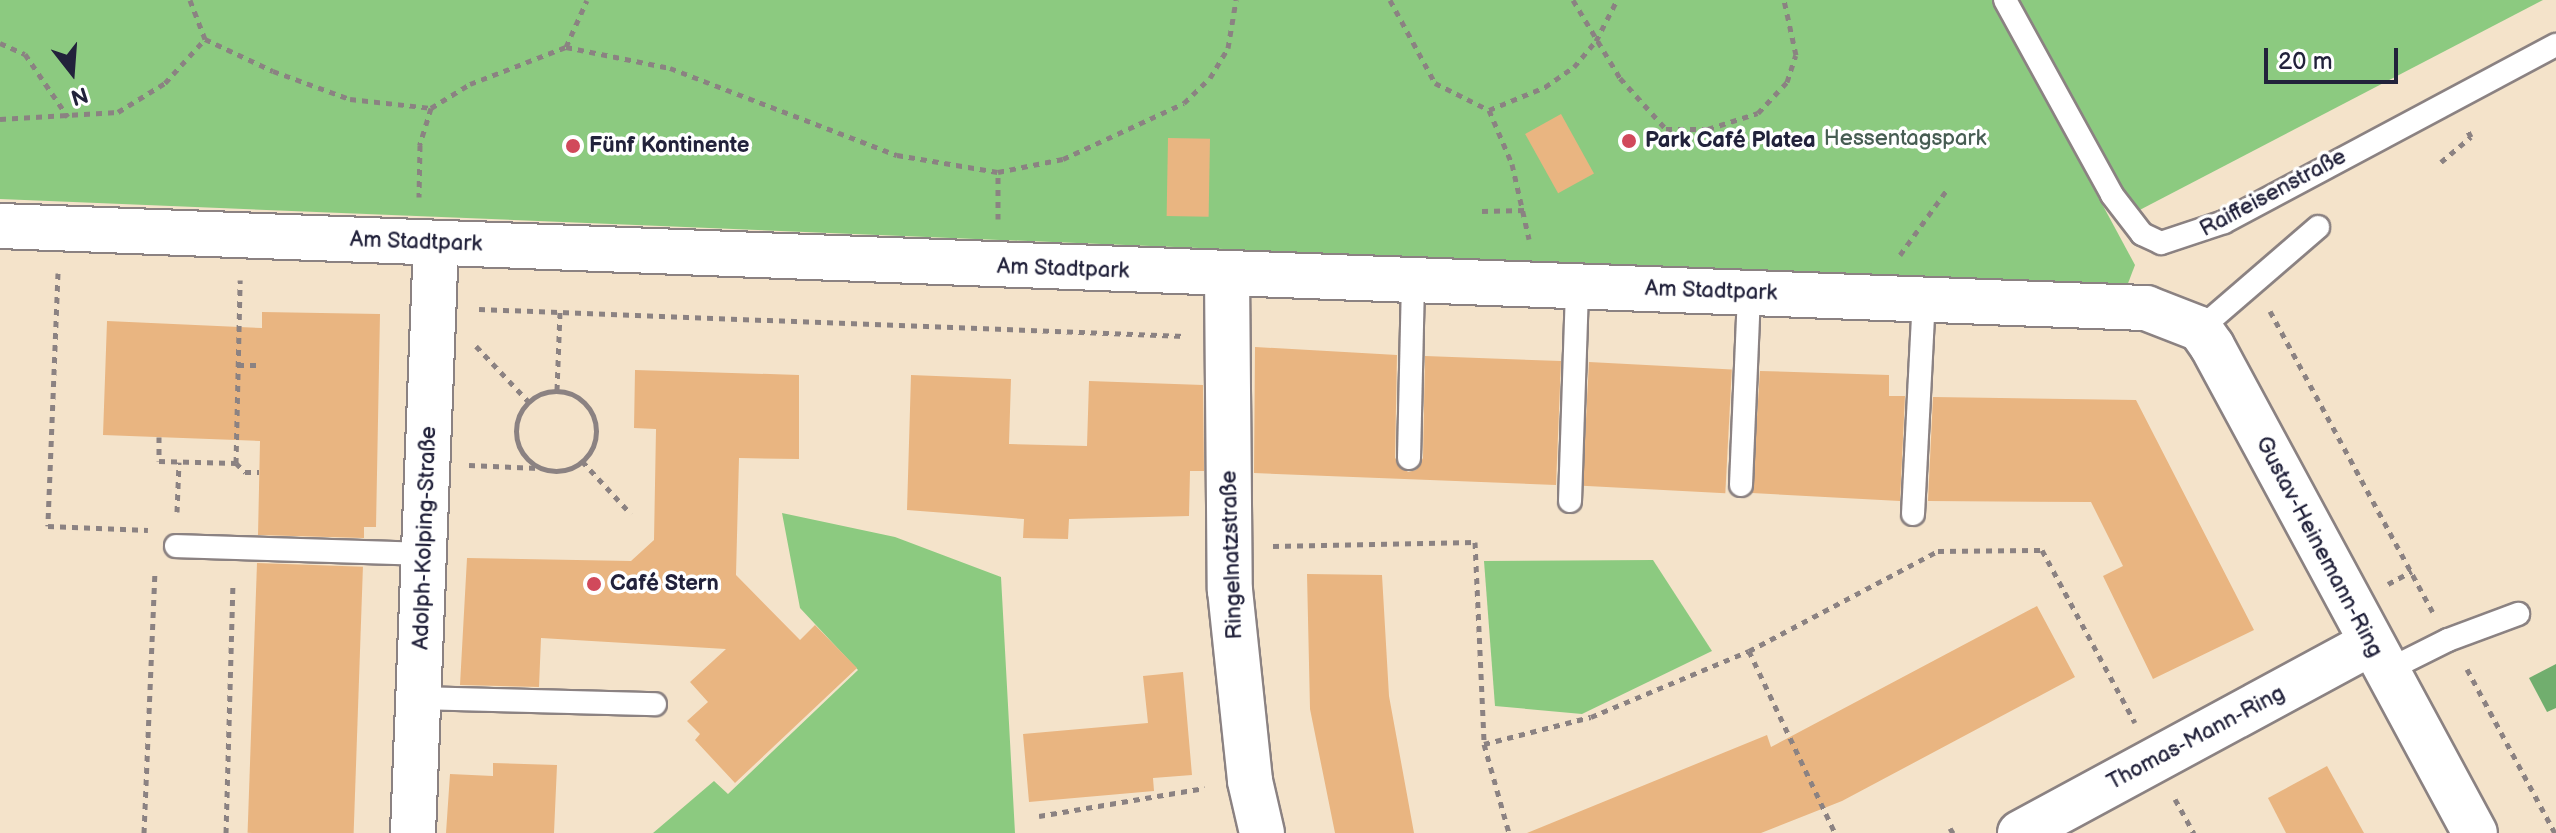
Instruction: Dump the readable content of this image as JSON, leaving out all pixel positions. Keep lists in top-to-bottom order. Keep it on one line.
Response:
{"streets":{"street":["Am Stadtpark","Adolph-Kolping-Straße","Gustav-Heinemann-Ring","Ringelnatzstraße","Thomas-Mann-Ring"],"lane":["Raiffeisenstraße"]},"crossings":[["Am Stadtpark","Adolph-Kolping-Straße"],["Am Stadtpark","Gustav-Heinemann-Ring"],["Am Stadtpark","Ringelnatzstraße"],["Gustav-Heinemann-Ring","Thomas-Mann-Ring"]],"parks":["Hessentagspark"],"places":["Park Café Platea","Fünf Kontinente","Café Stern"],"scale_bar":"20 m","north":"bottom"}
